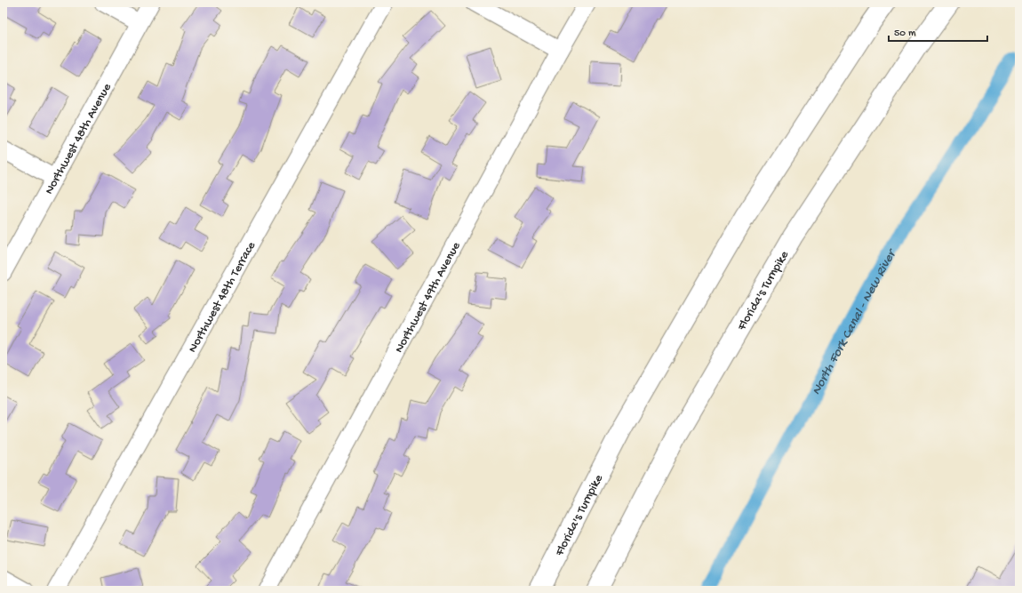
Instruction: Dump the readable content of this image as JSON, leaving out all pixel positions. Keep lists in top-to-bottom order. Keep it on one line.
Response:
{"streets":{"highway":["Florida's Turnpike"],"street":["Northwest 48th Avenue","Northwest 49th Avenue","Northwest 48th Terrace"]},"water":["North Fork Canal - New River"],"scale_bar":"50 m"}
